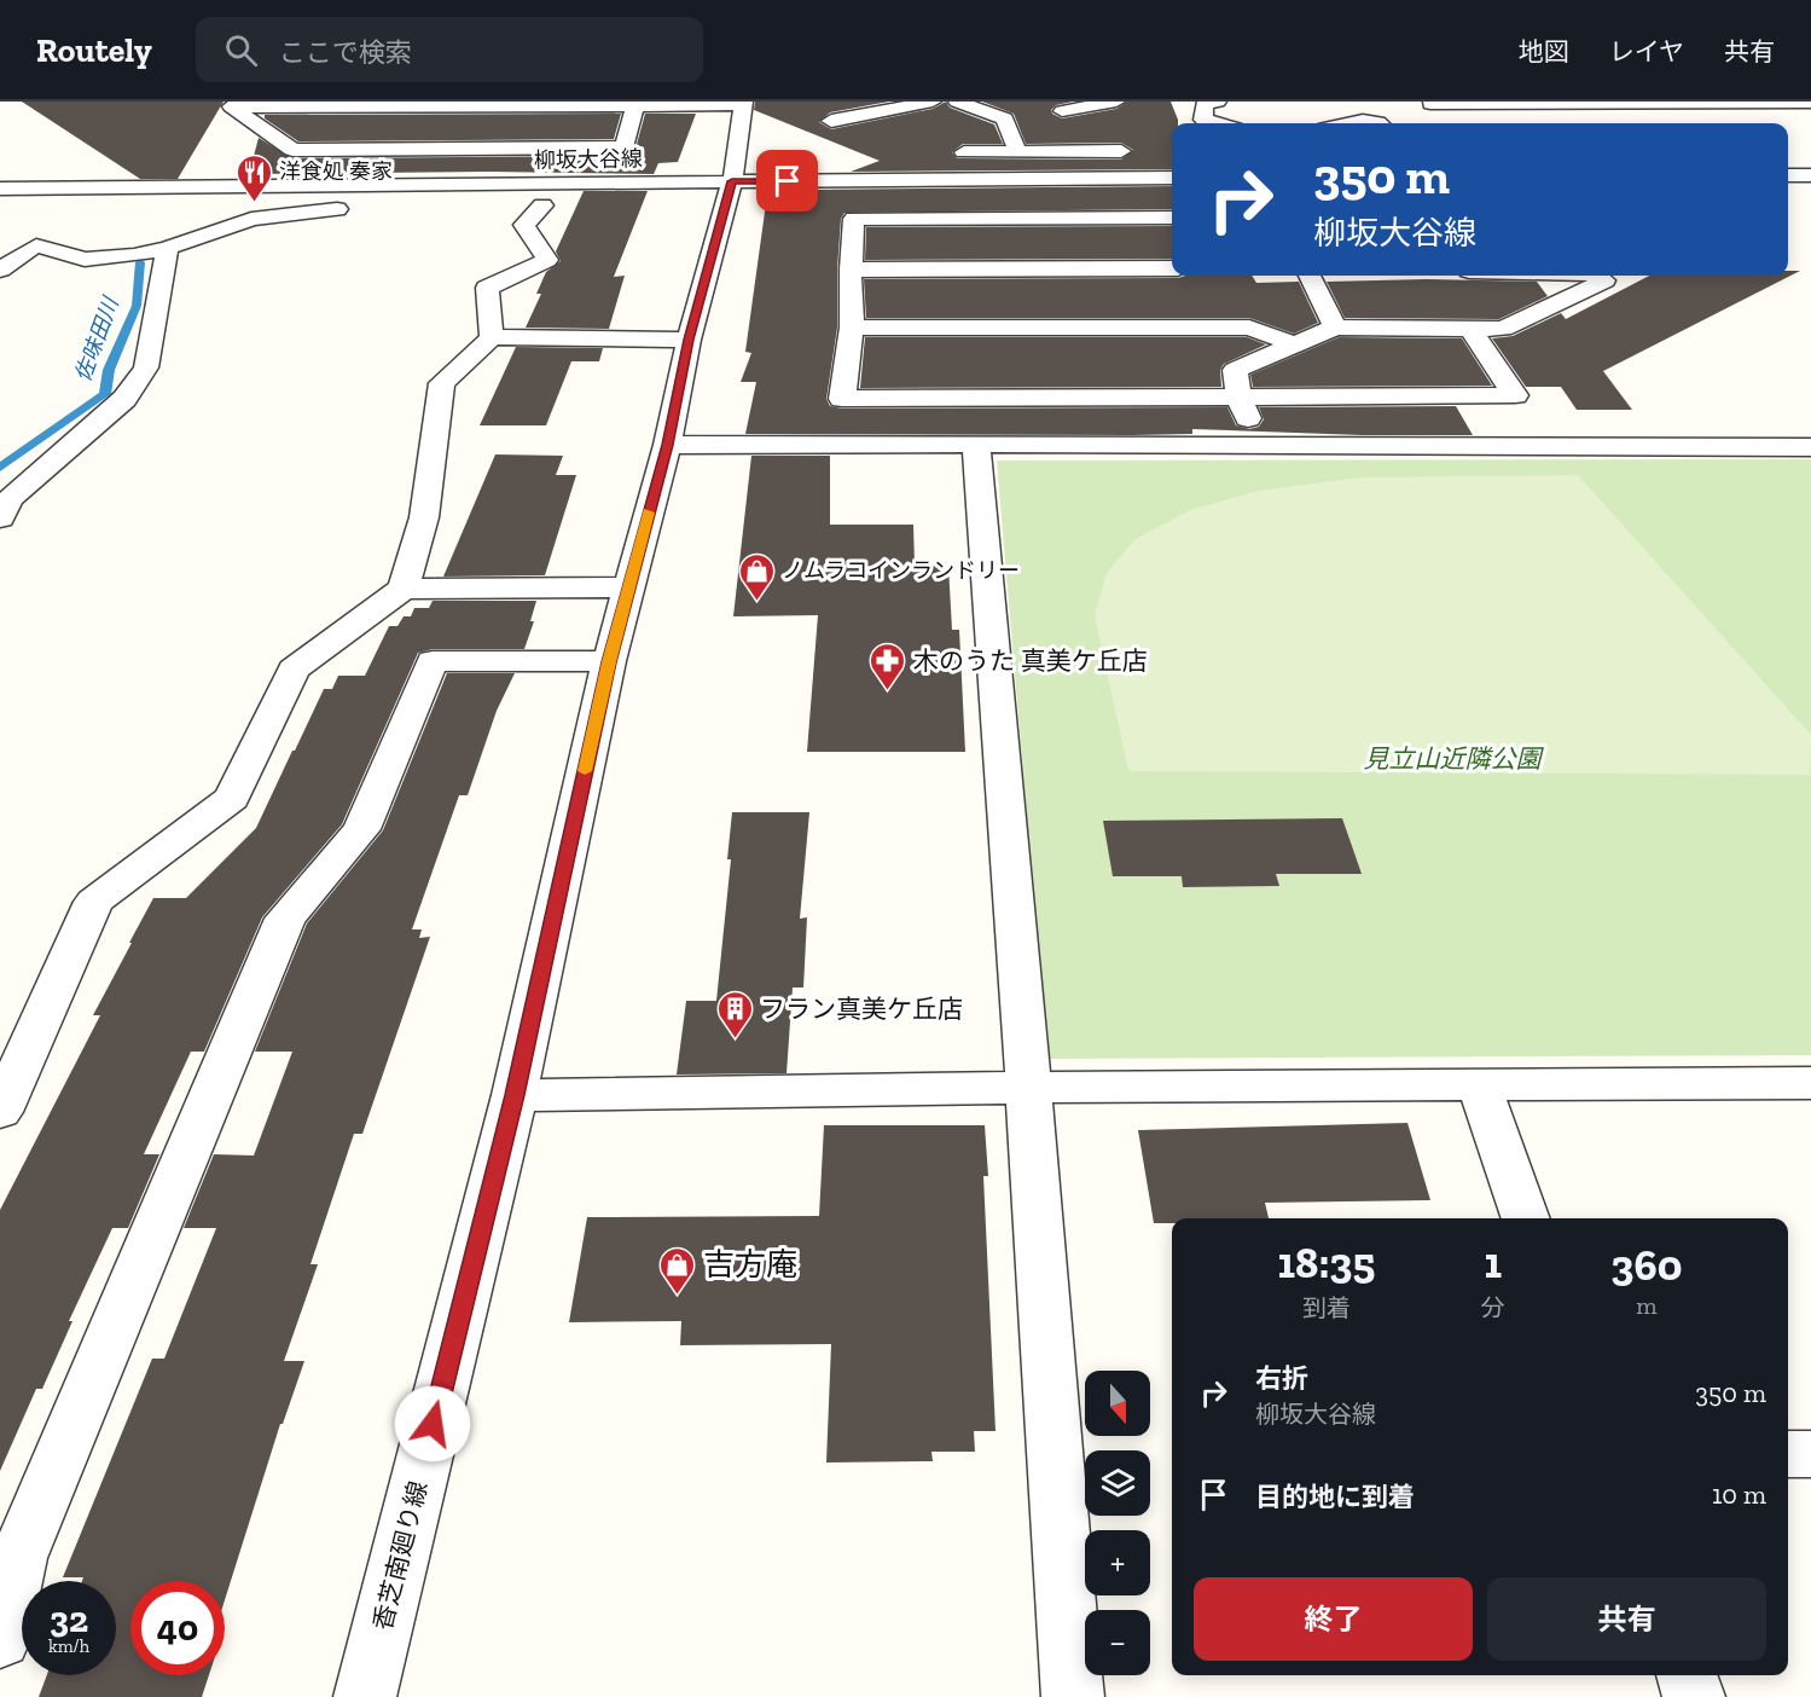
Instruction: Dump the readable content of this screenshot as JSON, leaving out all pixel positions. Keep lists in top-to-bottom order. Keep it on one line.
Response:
{"streets":{"street":["柳坂大谷線","香芝南廻り線"]},"crossings":[["柳坂大谷線","香芝南廻り線"]],"water":["佐味田川"],"parks":["見立山近隣公園"],"places":{"restaurant":["洋食処 奏家"],"shop":["ノムラコインランドリー","吉方庵"],"pharmacy":["木のうた 真美ケ丘店"],"building":["フラン真美ケ丘店"]},"north":"bottom","page":{"header":"Routely","search":"ここで検索","nav":["地図","レイヤ","共有"],"turn":["350 m","柳坂大谷線"],"eta":["18:35","到着","1","分","360","m"],"list":[{"name":"右折","note":"柳坂大谷線","value":"350 m"},{"name":"目的地に到着","value":"10 m"}],"map_buttons":["+","−"],"buttons":["終了","共有"],"speed":"32 km/h","limit":"40"}}
